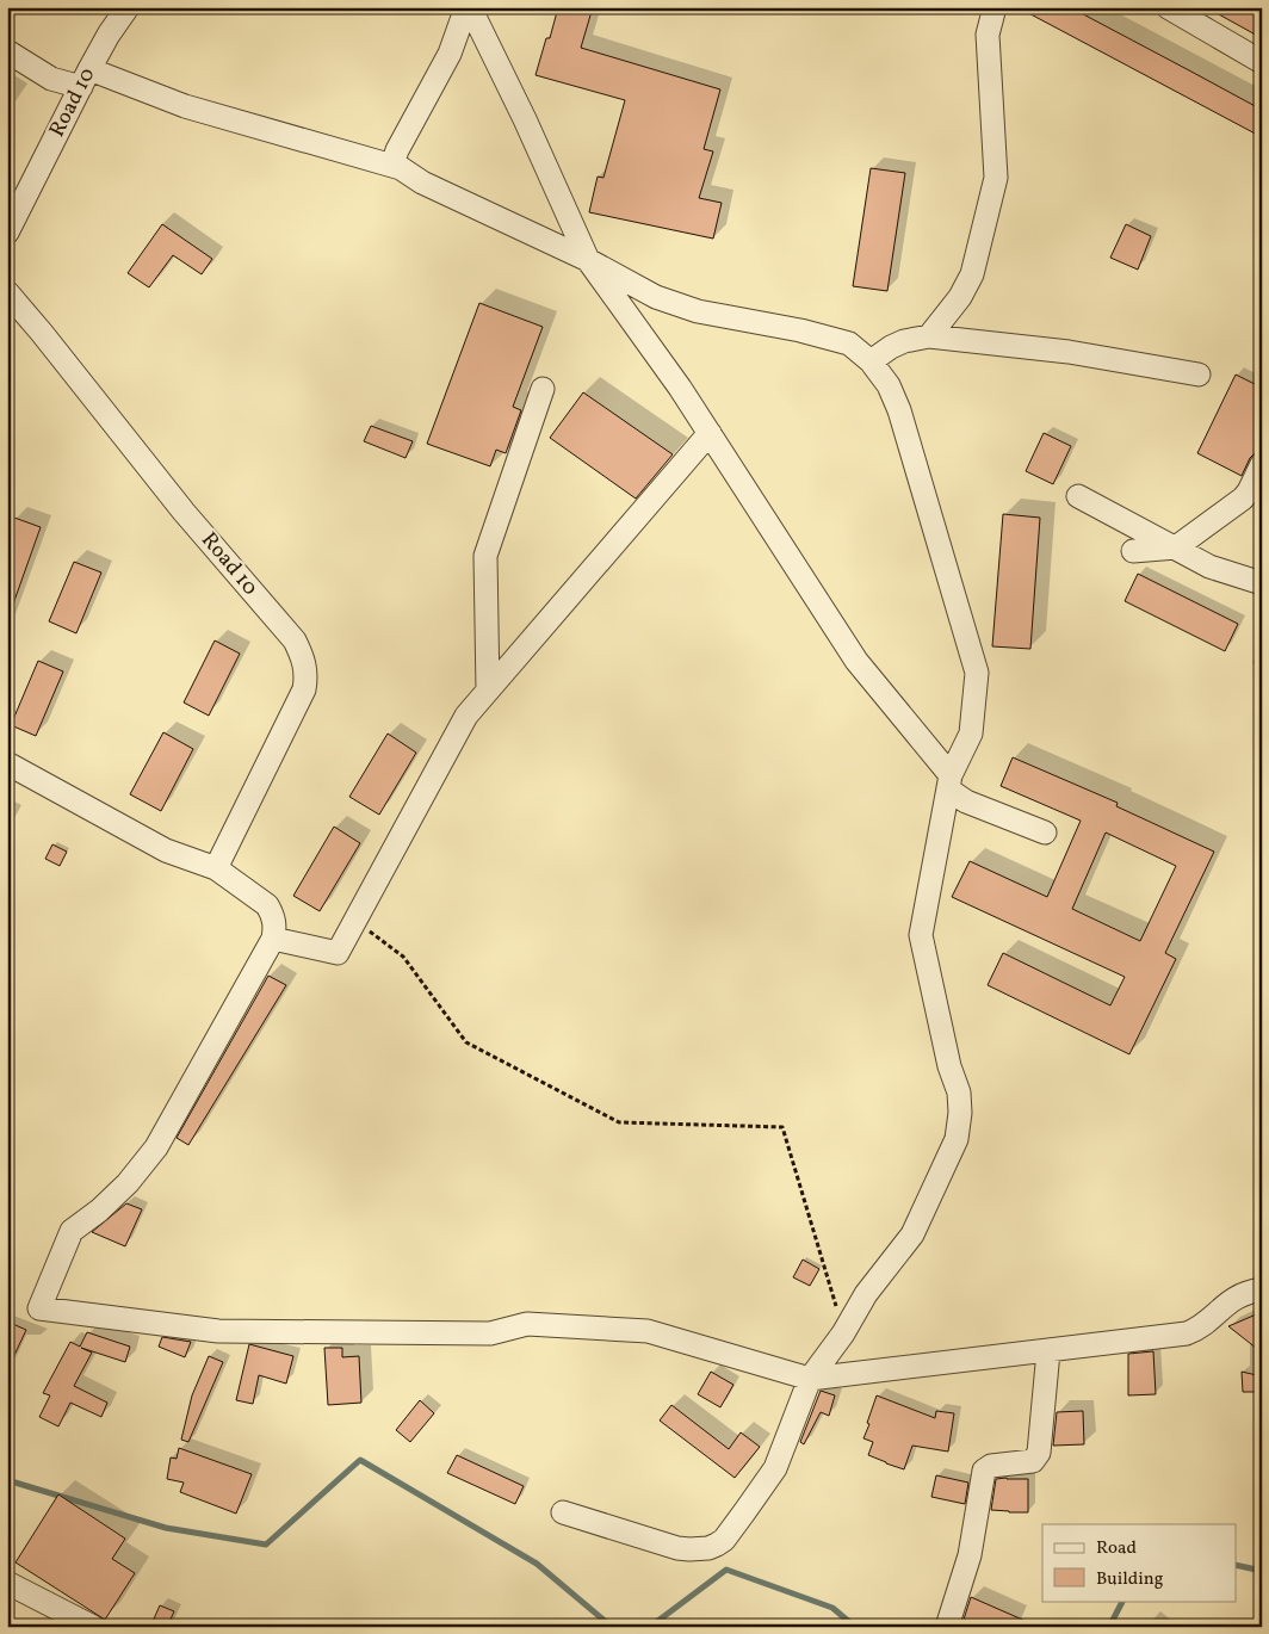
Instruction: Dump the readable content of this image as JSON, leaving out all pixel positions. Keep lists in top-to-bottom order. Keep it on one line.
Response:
{"streets":{"street":["Road 10"]},"legend":["Road","Building"]}
